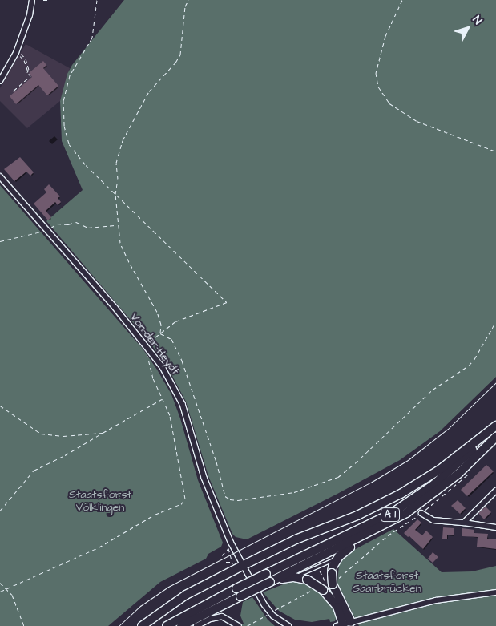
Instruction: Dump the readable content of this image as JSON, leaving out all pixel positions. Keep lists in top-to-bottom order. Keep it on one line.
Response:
{"streets":{"highway":["A 1"],"street":["Von-der-Heydt"]},"parks":["Staatsforst Völklingen","Staatsforst Saarbrücken"],"north":"top right"}
